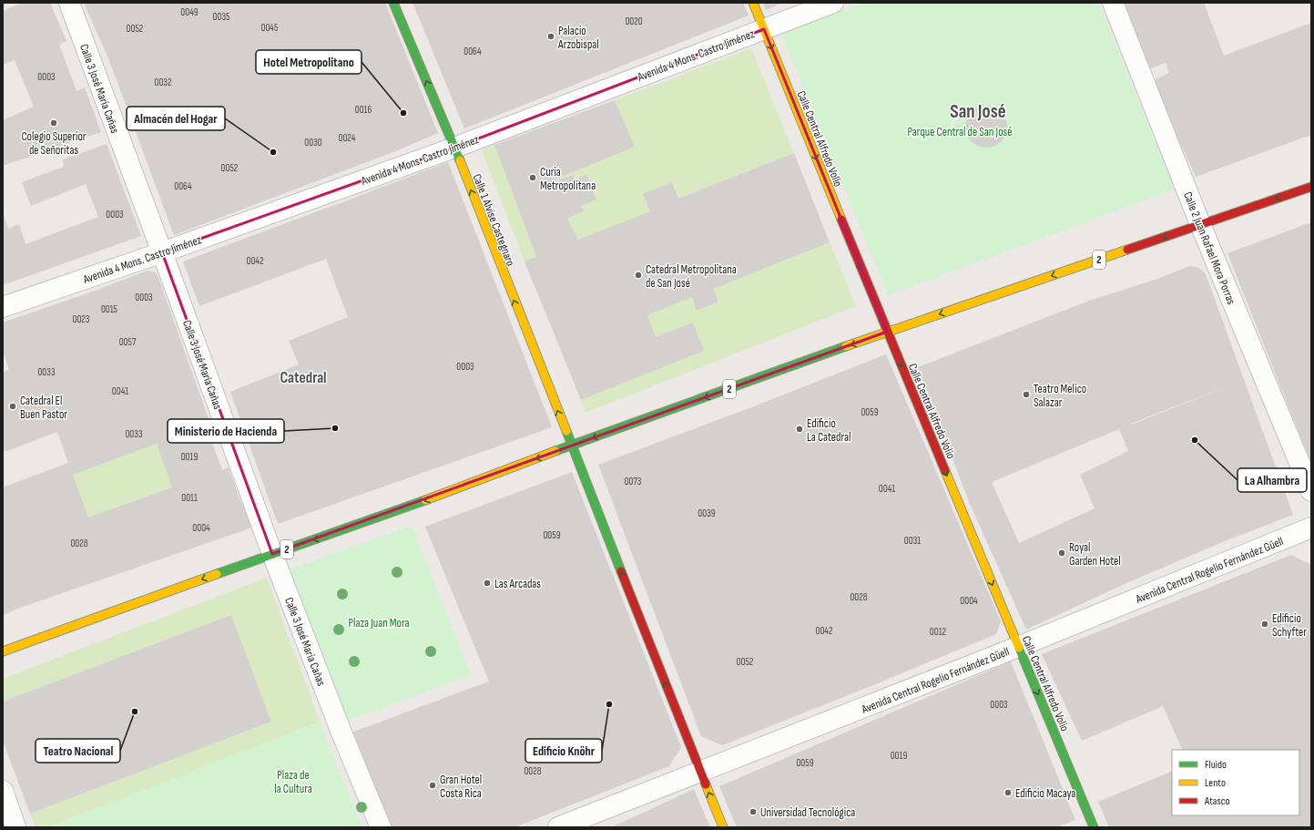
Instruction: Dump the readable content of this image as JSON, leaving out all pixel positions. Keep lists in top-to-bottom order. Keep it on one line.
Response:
{"streets":{"main road":["Calle Central Alfredo Volio","Calle 1 Alvise Castegnaro","2"],"street":["Avenida 4 Mons. Castro Jiménez","Calle 3 José María Cañas","Calle 2 Juan Rafael Mora Porras","Avenida Central Rogelio Fernández Güell"]},"crossings":[["Avenida 4 Mons. Castro Jiménez","Calle 3 José María Cañas"],["Avenida 4 Mons. Castro Jiménez","Calle Central Alfredo Volio"],["Avenida 4 Mons. Castro Jiménez","Calle 1 Alvise Castegnaro"],["Calle 3 José María Cañas","2"],["Calle Central Alfredo Volio","2"],["Calle Central Alfredo Volio","Avenida Central Rogelio Fernández Güell"],["Calle 1 Alvise Castegnaro","2"],["Calle 1 Alvise Castegnaro","Avenida Central Rogelio Fernández Güell"],["Calle 2 Juan Rafael Mora Porras","2"]],"one_way":["Calle Central Alfredo Volio","Calle 1 Alvise Castegnaro"],"districts":["San José","Catedral"],"parks":["Parque Central de San José","Plaza Juan Mora","Plaza de la Cultura"],"places":["Palacio Arzobispal","Hotel Metropolitano","Colegio Superior de Señoritas","Almacén del Hogar","Curia Metropolitana","Catedral Metropolitana de San José","Teatro Melico Salazar","Catedral El Buen Pastor","Ministerio de Hacienda","Edificio La Catedral","La Alhambra","Royal Garden Hotel","Las Arcadas","Edificio Schyfter","Edificio Knöhr","Teatro Nacional","Gran Hotel Costa Rica","Edificio Macaya","Universidad Tecnológica"],"house_numbers":["0049","0035","0020","0045","0052","0064","0003","0032","0016","0024","0030","0052","0064","0003","0042","0003","0015","0023","0057","0003","0033","0041","0059","0033","0019","0073","0041","0011","0039","0004","0059","0031","0028","0028","0004","0042","0012","0052","0003","0019","0059","0028"],"legend":["Fluido","Lento","Atasco"]}
